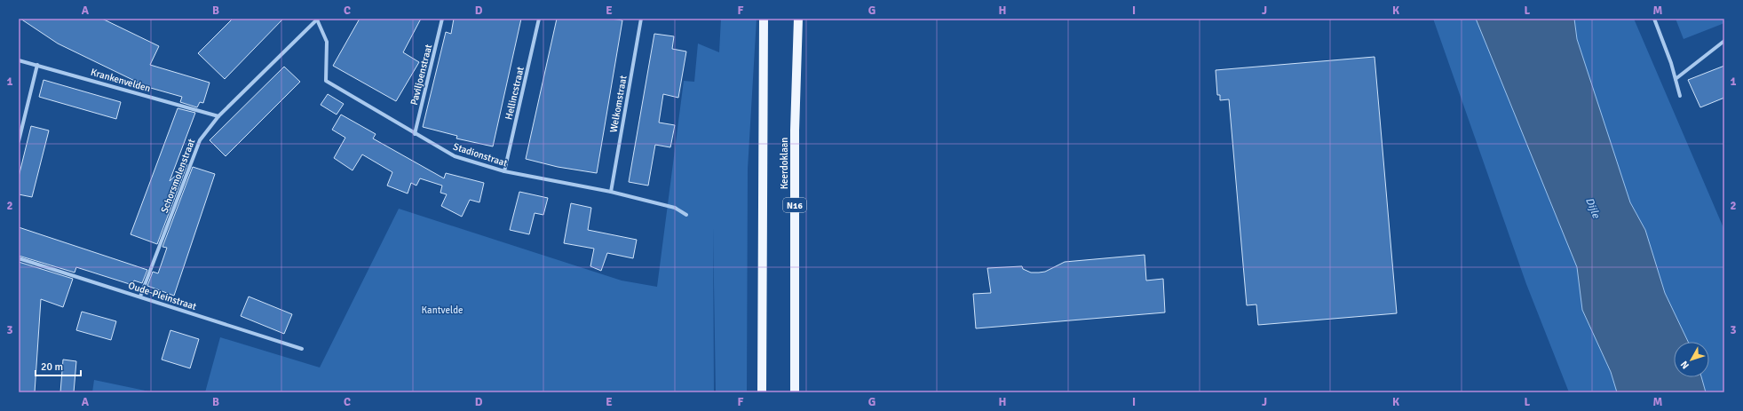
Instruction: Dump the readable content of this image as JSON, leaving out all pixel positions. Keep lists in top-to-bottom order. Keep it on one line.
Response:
{"streets":{"main road":["Keerdoklaan","N16"],"street":["Paviljoenstraat","Krankenvelden","Hellincstraat","Welkomstraat","Stadionstraat","Schorsmolenstraat","Oude-Pleinstraat"]},"crossings":[["Paviljoenstraat","Stadionstraat"],["Krankenvelden","Schorsmolenstraat"],["Hellincstraat","Stadionstraat"],["Welkomstraat","Stadionstraat"],["Stadionstraat","Schorsmolenstraat"],["Schorsmolenstraat","Oude-Pleinstraat"]],"water":["Dijle"],"parks":["Kantvelde"],"scale_bar":"20 m","north":"bottom left","grid":{"columns":["A","B","C","D","E","F","G","H","I","J","K","L","M"],"rows":["1","2","3"]}}
